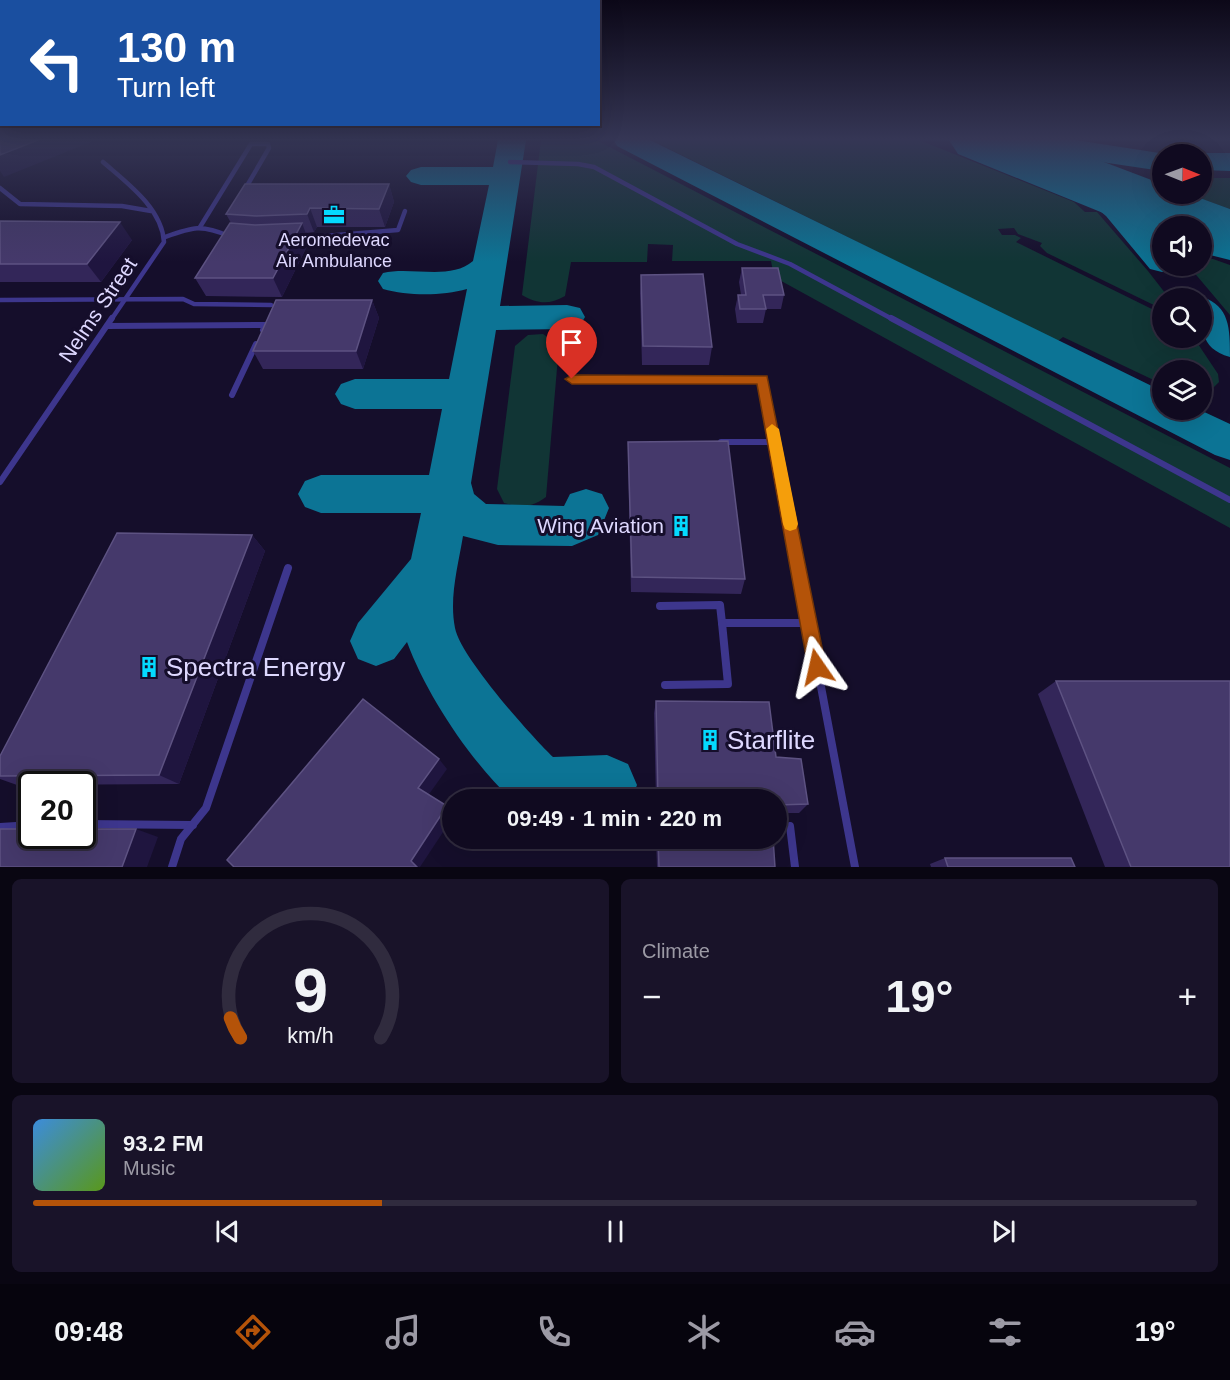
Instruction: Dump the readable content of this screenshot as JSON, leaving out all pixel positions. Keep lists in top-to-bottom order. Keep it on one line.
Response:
{"streets":{"lane":["Nelms Street"]},"places":{"office":["Aeromedevac Air Ambulance"],"building":["Wing Aviation","Spectra Energy","Starflite"]},"north":"right","page":{"turn":["130 m","Turn left"],"limit":"20","trip":"09:49 · 1 min · 220 m","tile":"Climate","heat":["−","19°","+"],"song":["93.2 FM","Music"],"tabs":["09:48","19°"],"gauge":["9","km/h"]}}
